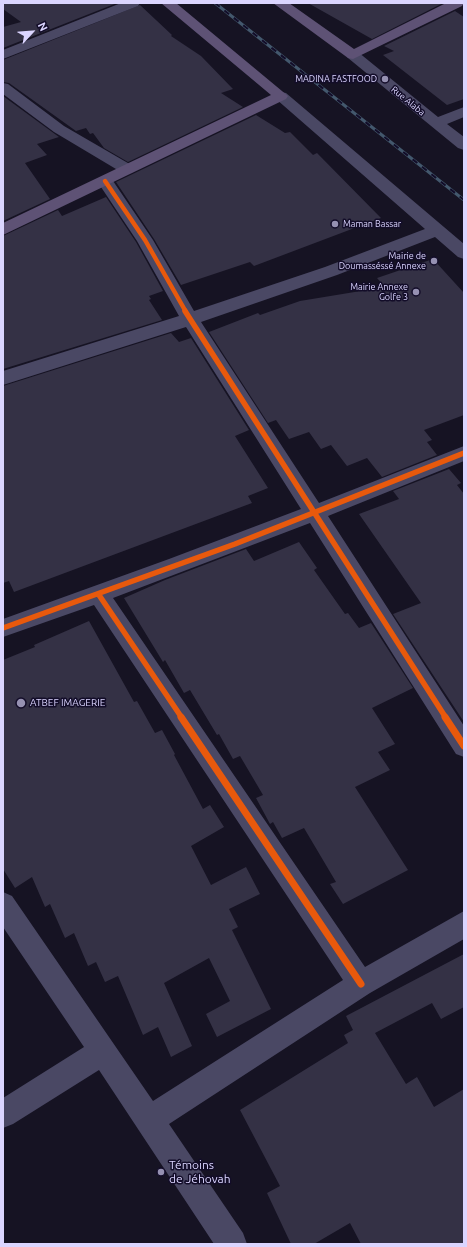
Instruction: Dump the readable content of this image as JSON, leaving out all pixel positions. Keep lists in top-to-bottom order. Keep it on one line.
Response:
{"streets":{"street":["Rue Alaba"]},"places":["MADINA FASTFOOD","Maman Bassar","Mairie de Doumasséssé Annexe","Mairie Annexe Golfe 3","ATBEF IMAGERIE","Témoins de Jéhovah"],"north":"top right"}
